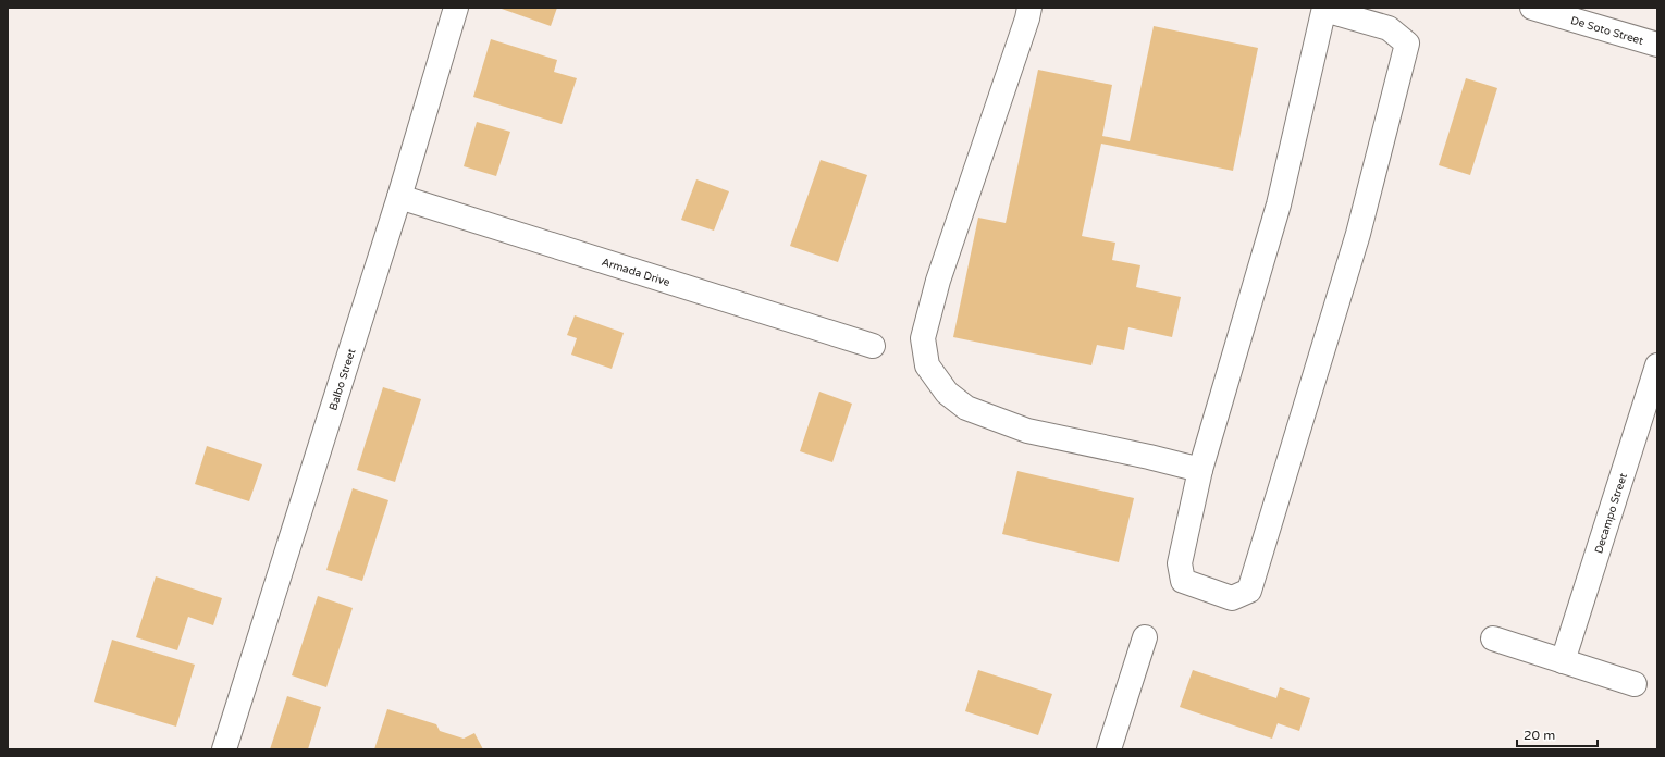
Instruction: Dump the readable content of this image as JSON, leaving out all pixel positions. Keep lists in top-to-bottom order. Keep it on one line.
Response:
{"streets":{"street":["De Soto Street","Armada Drive","Balbo Street","Decampo Street"]},"crossings":[["Armada Drive","Balbo Street"]],"scale_bar":"20 m"}
